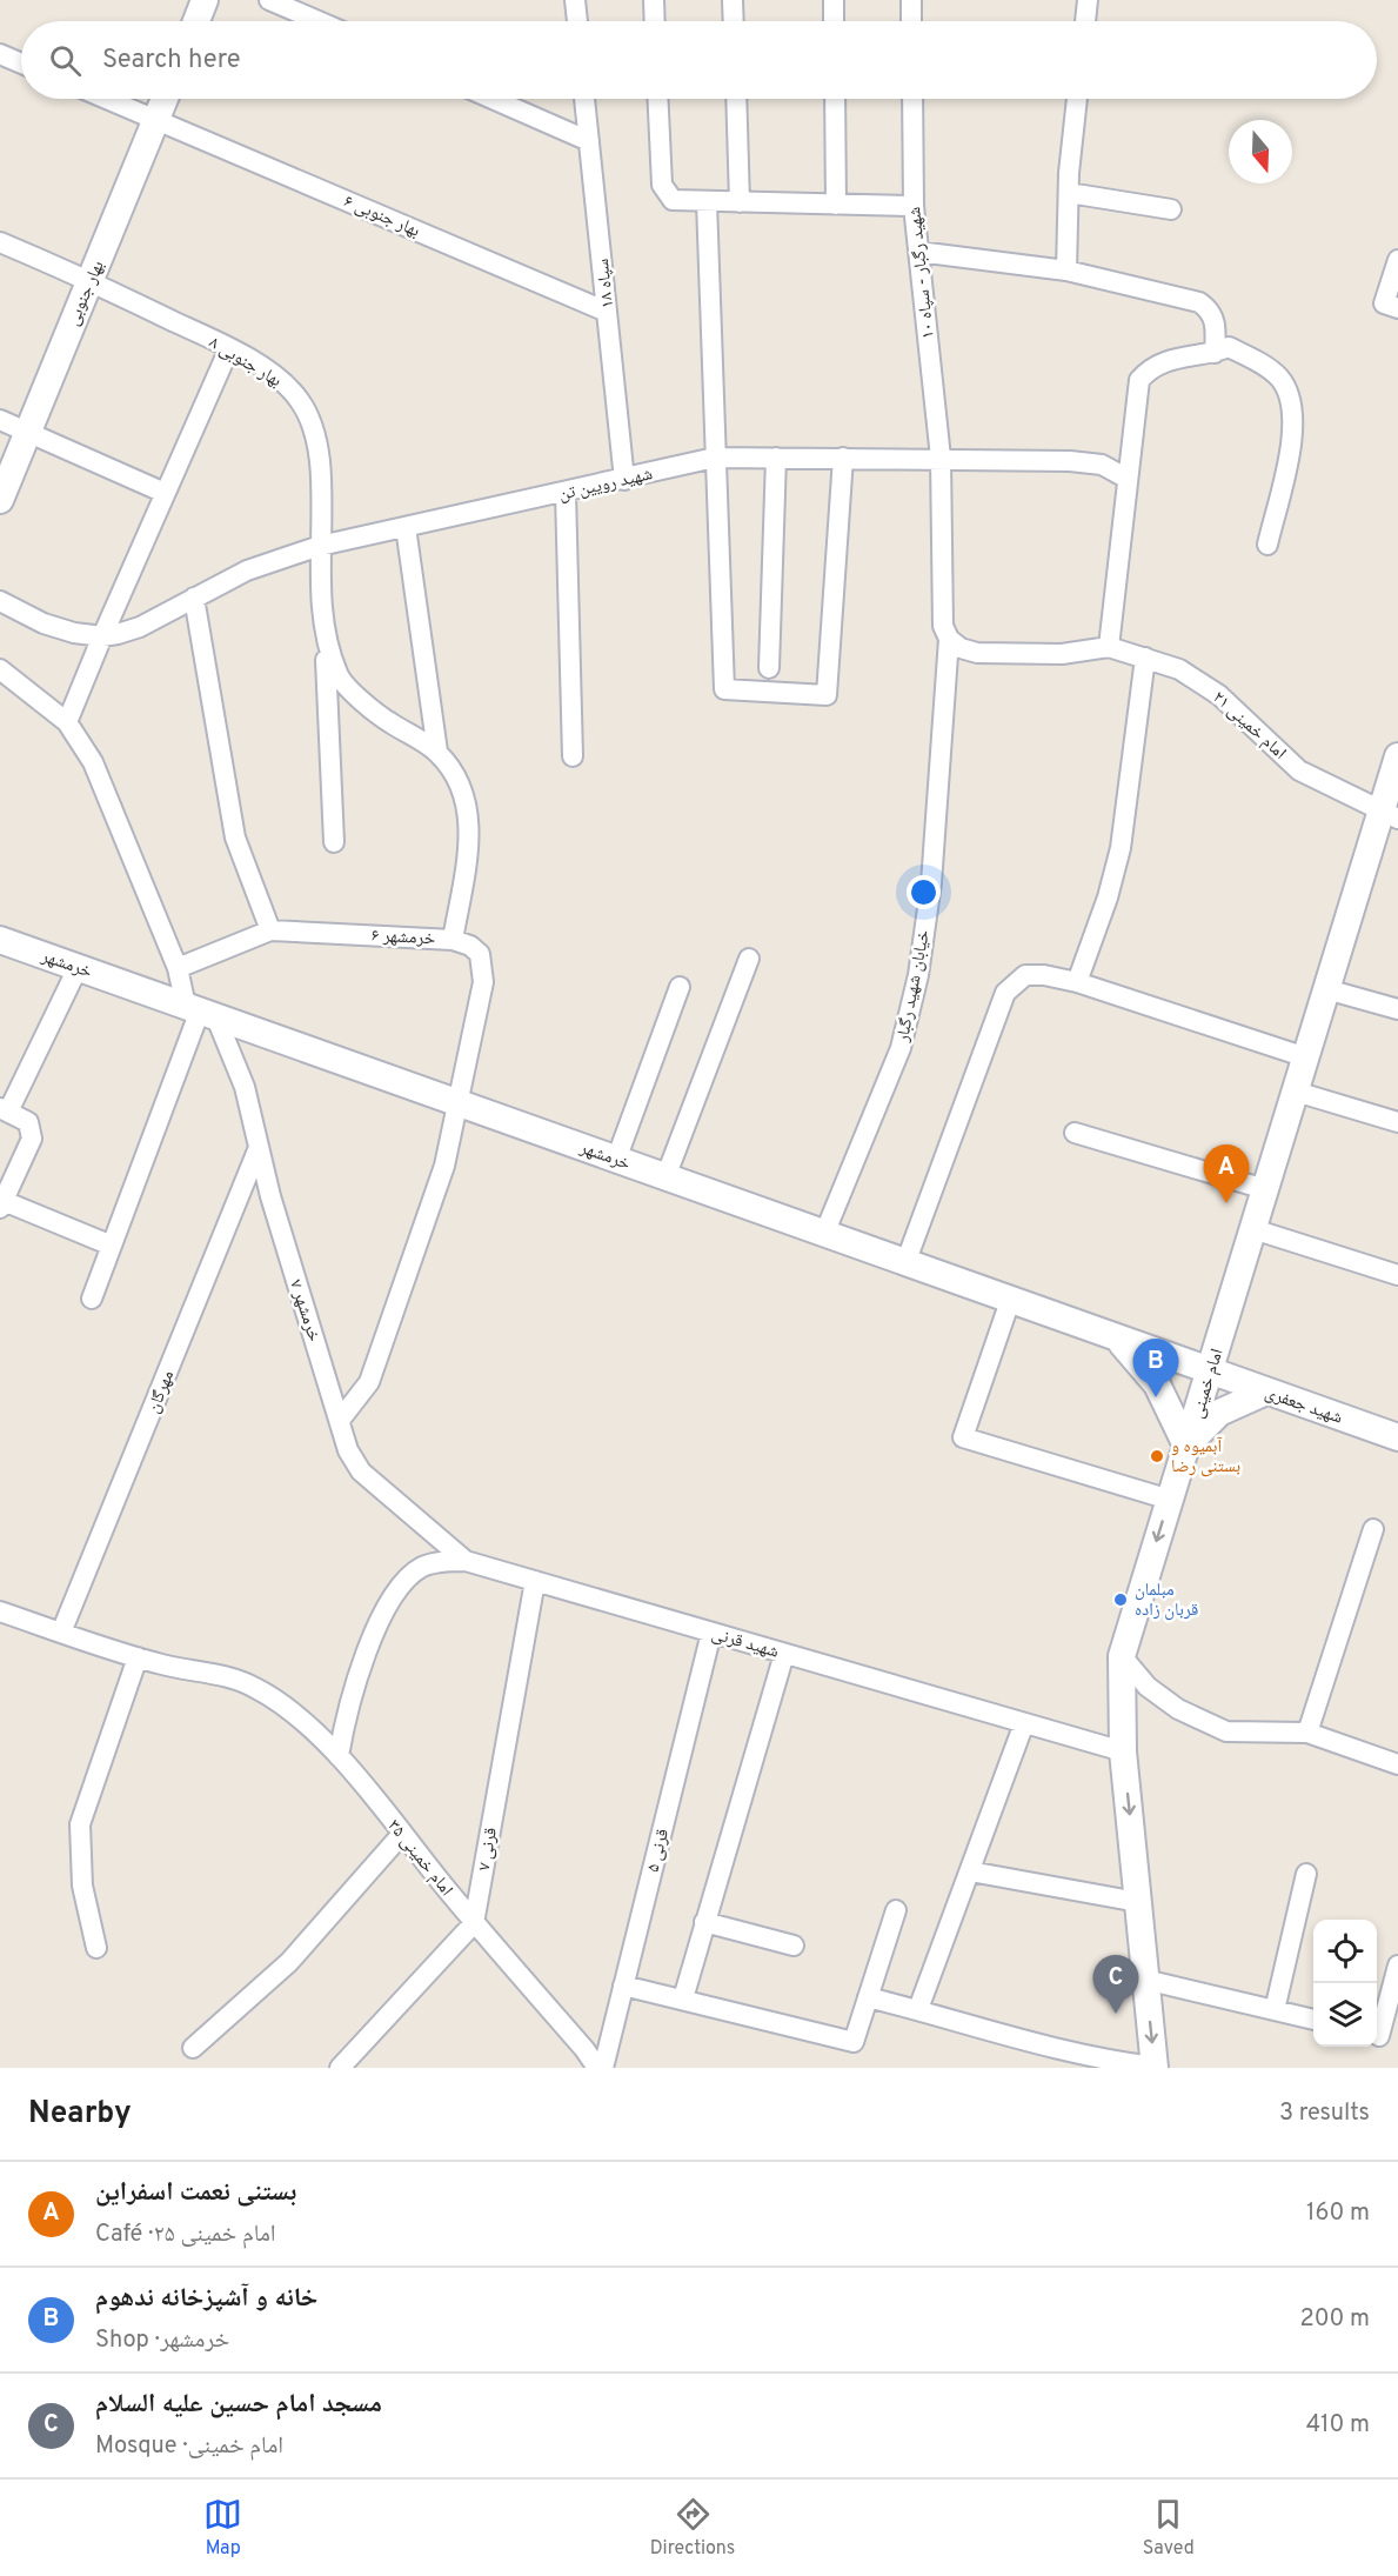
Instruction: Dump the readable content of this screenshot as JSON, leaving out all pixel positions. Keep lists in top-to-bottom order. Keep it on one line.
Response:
{"streets":{"street":["بهار جنوبی ۶","شهید رگبار - سپاه ۱۰","سپاه ۱۸","بهار جنوبی","بهار جنوبی ۸","شهید رویین تن","امام خمینی ۲۱","خرمشهر ۶","خرمشهر","خیابان شهید رگبار","خرمشهر ۷","امام خمینی","مهرگان","شهید جعفری","شهید قرنی","قرنی ۷","قرنی ۵","امام خمینی ۳۵"]},"crossings":[["بهار جنوبی ۶","سپاه ۱۸"],["بهار جنوبی ۶","بهار جنوبی"],["شهید رگبار - سپاه ۱۰","شهید رویین تن"],["شهید رگبار - سپاه ۱۰","امام خمینی ۲۱"],["شهید رگبار - سپاه ۱۰","خیابان شهید رگبار"],["سپاه ۱۸","شهید رویین تن"],["بهار جنوبی","بهار جنوبی ۸"],["بهار جنوبی ۸","شهید رویین تن"],["امام خمینی ۲۱","خیابان شهید رگبار"],["امام خمینی ۲۱","امام خمینی"],["خرمشهر ۶","خرمشهر"],["خرمشهر ۶","خرمشهر ۷"],["خرمشهر","خیابان شهید رگبار"],["خرمشهر","خرمشهر ۷"],["خرمشهر","امام خمینی"],["خرمشهر","شهید جعفری"],["خرمشهر ۷","مهرگان"],["خرمشهر ۷","شهید قرنی"],["امام خمینی","شهید جعفری"],["امام خمینی","شهید قرنی"],["شهید قرنی","قرنی ۷"],["شهید قرنی","قرنی ۵"],["قرنی ۷","امام خمینی ۳۵"]],"places":["آبمیوه و بستنی رضا","مبلمان قربان زاده"],"north":"bottom","page":{"search":"Search here","pins":["A","B","C"],"heading":["Nearby","3 results"],"list":[{"mark":"A","name":"بستنی نعمت اسفراین","note":"Café · امام خمینی ۲۵","value":"160 m"},{"mark":"B","name":"خانه و آشپزخانه ندهوم","note":"Shop · خرمشهر","value":"200 m"},{"mark":"C","name":"مسجد امام حسین علیه السلام","note":"Mosque · امام خمینی","value":"410 m"}],"nav":["Map","Directions","Saved"]}}
